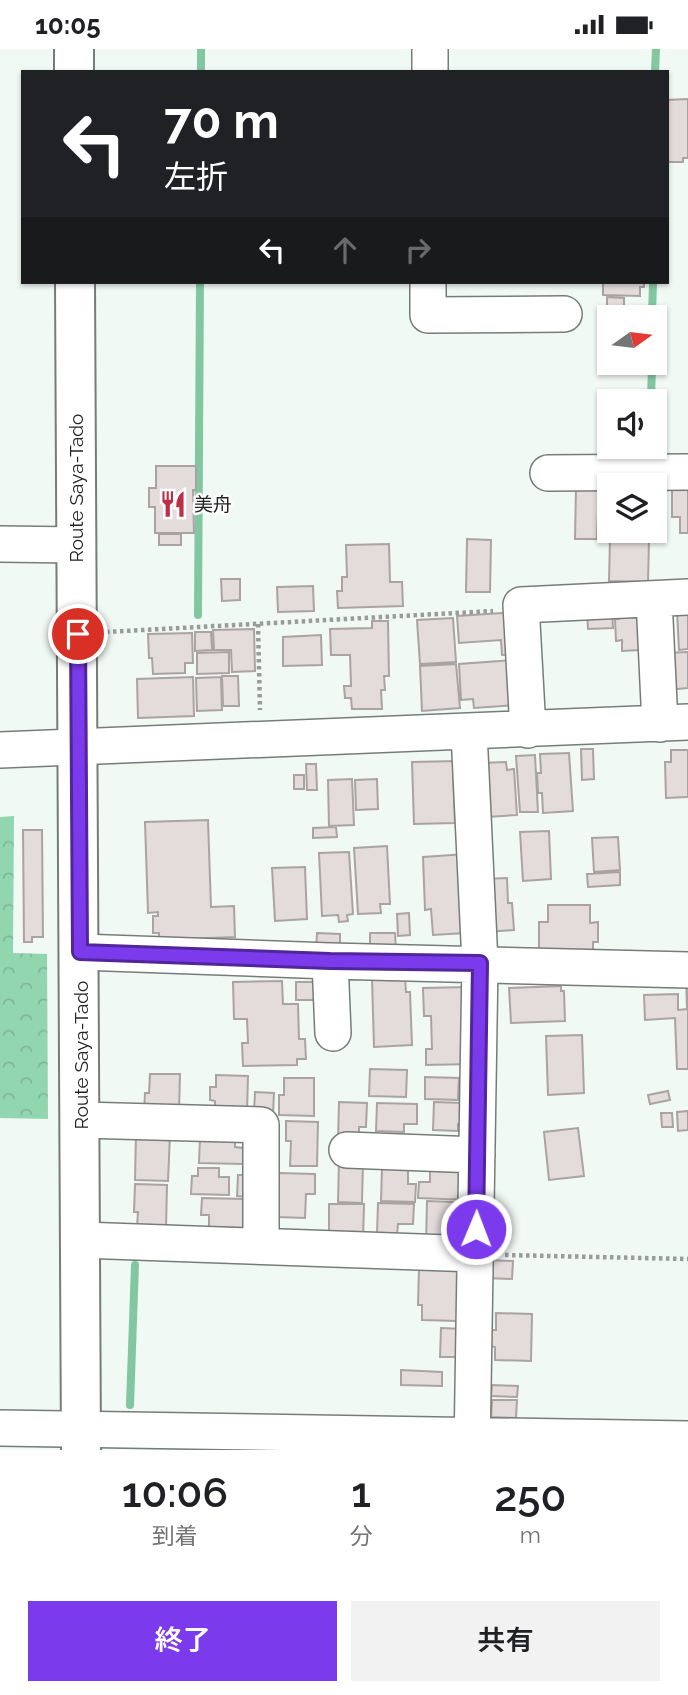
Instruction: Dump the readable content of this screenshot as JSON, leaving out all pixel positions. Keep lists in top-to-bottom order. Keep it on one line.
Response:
{"streets":{"main road":["Route Saya-Tado"]},"places":{"restaurant":["美舟"]},"north":"right","page":{"status":"10:05","turn":["70 m","左折"],"eta":["10:06","到着","1","分","250","m"],"buttons":["終了","共有"]}}
